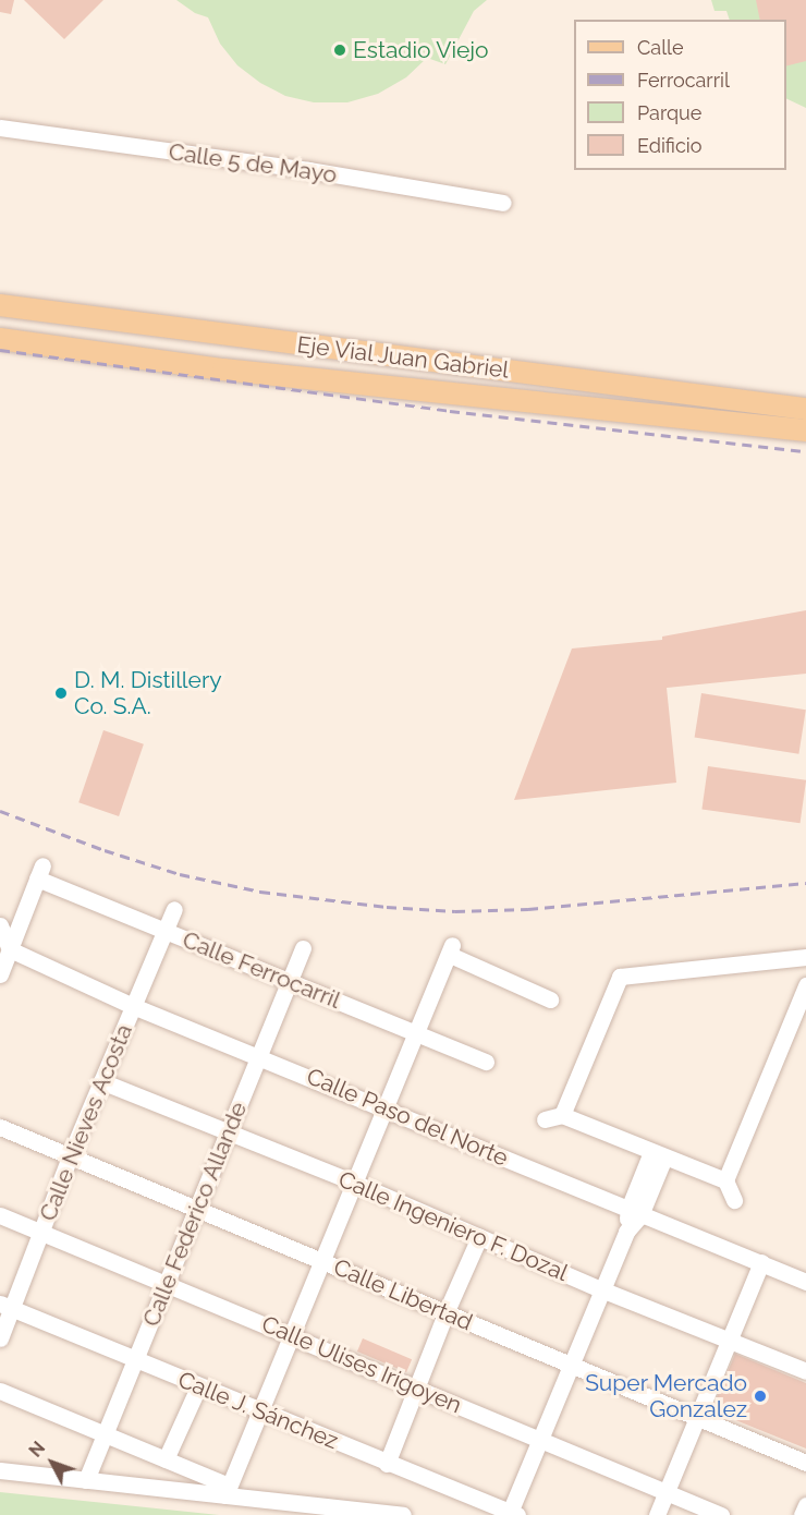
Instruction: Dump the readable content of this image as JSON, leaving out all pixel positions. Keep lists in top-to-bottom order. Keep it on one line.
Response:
{"streets":{"main road":["Eje Vial Juan Gabriel"],"street":["Calle 5 de Mayo","Calle Ferrocarril","Calle Paso del Norte","Calle Nieves Acosta","Calle Federico Allande","Calle Ingeniero F. Dozal","Calle Libertad","Calle Ulises Irigoyen","Calle J. Sánchez"]},"crossings":[["Calle Ferrocarril","Calle Paso del Norte"],["Calle Ferrocarril","Calle Nieves Acosta"],["Calle Ferrocarril","Calle Federico Allande"],["Calle Paso del Norte","Calle Nieves Acosta"],["Calle Paso del Norte","Calle Federico Allande"],["Calle Nieves Acosta","Calle Ingeniero F. Dozal"],["Calle Nieves Acosta","Calle Libertad"],["Calle Nieves Acosta","Calle Ulises Irigoyen"],["Calle Nieves Acosta","Calle J. Sánchez"],["Calle Federico Allande","Calle Ingeniero F. Dozal"],["Calle Federico Allande","Calle Libertad"],["Calle Federico Allande","Calle Ulises Irigoyen"],["Calle Federico Allande","Calle J. Sánchez"]],"places":["Estadio Viejo","D. M. Distillery Co. S.A.","Super Mercado Gonzalez"],"legend":["Calle","Ferrocarril","Parque","Edificio"],"north":"top left"}
